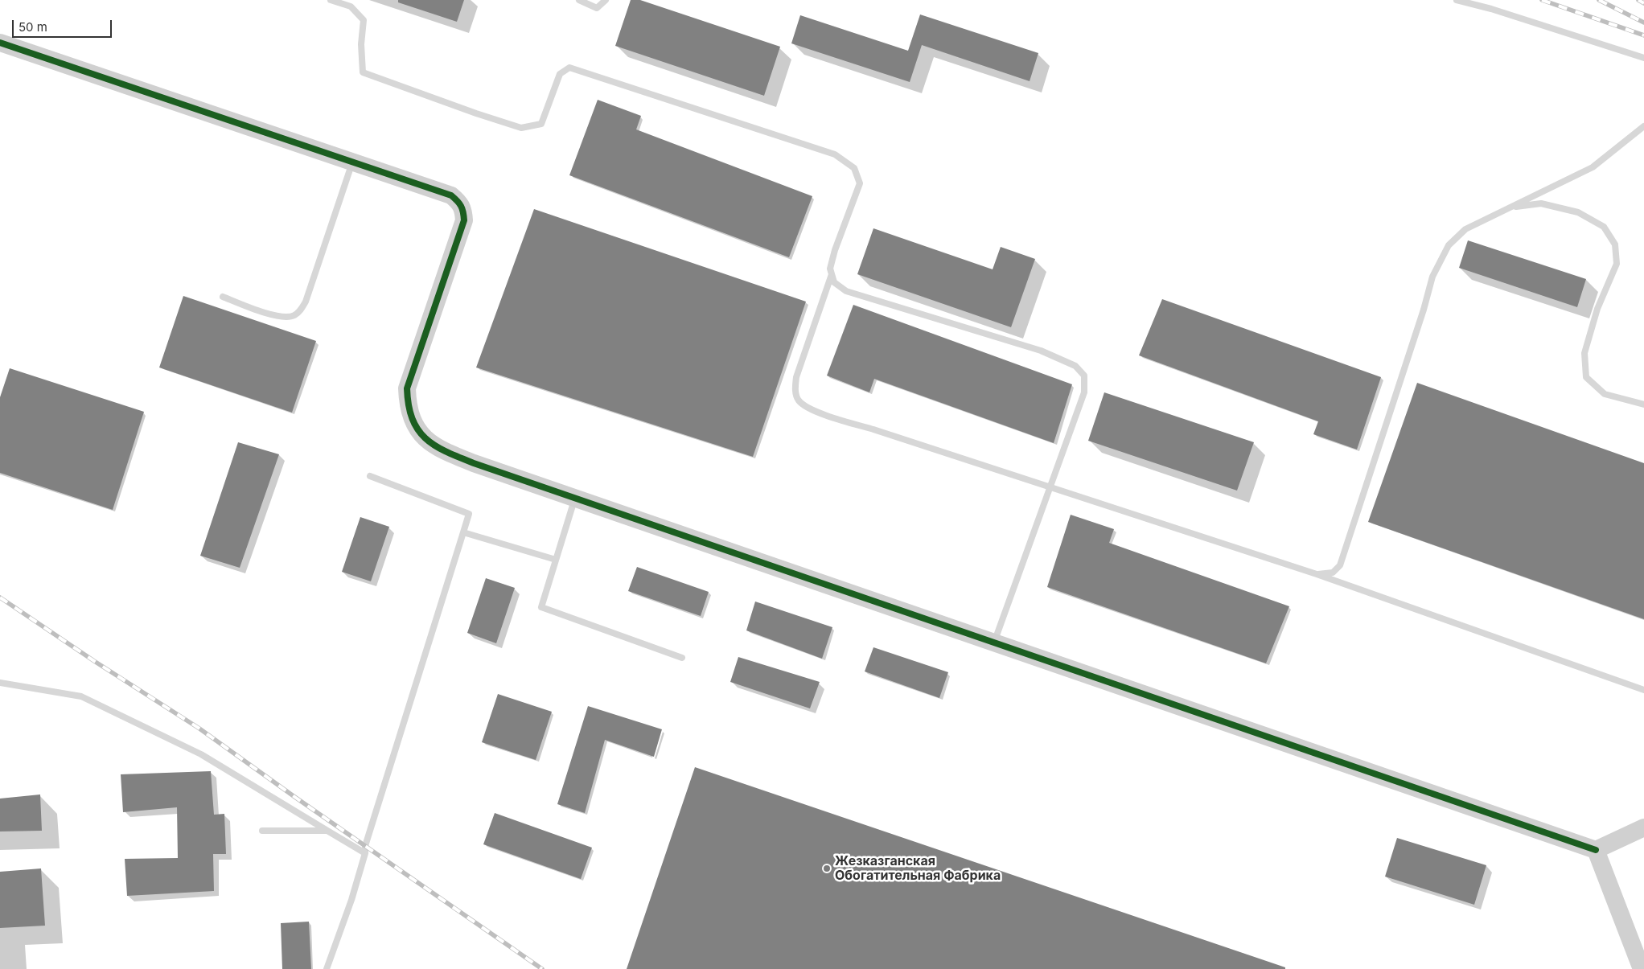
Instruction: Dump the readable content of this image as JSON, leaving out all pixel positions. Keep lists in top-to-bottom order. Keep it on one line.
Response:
{"places":["Жезказганская Обогатительная Фабрика"],"scale_bar":"50 m"}
